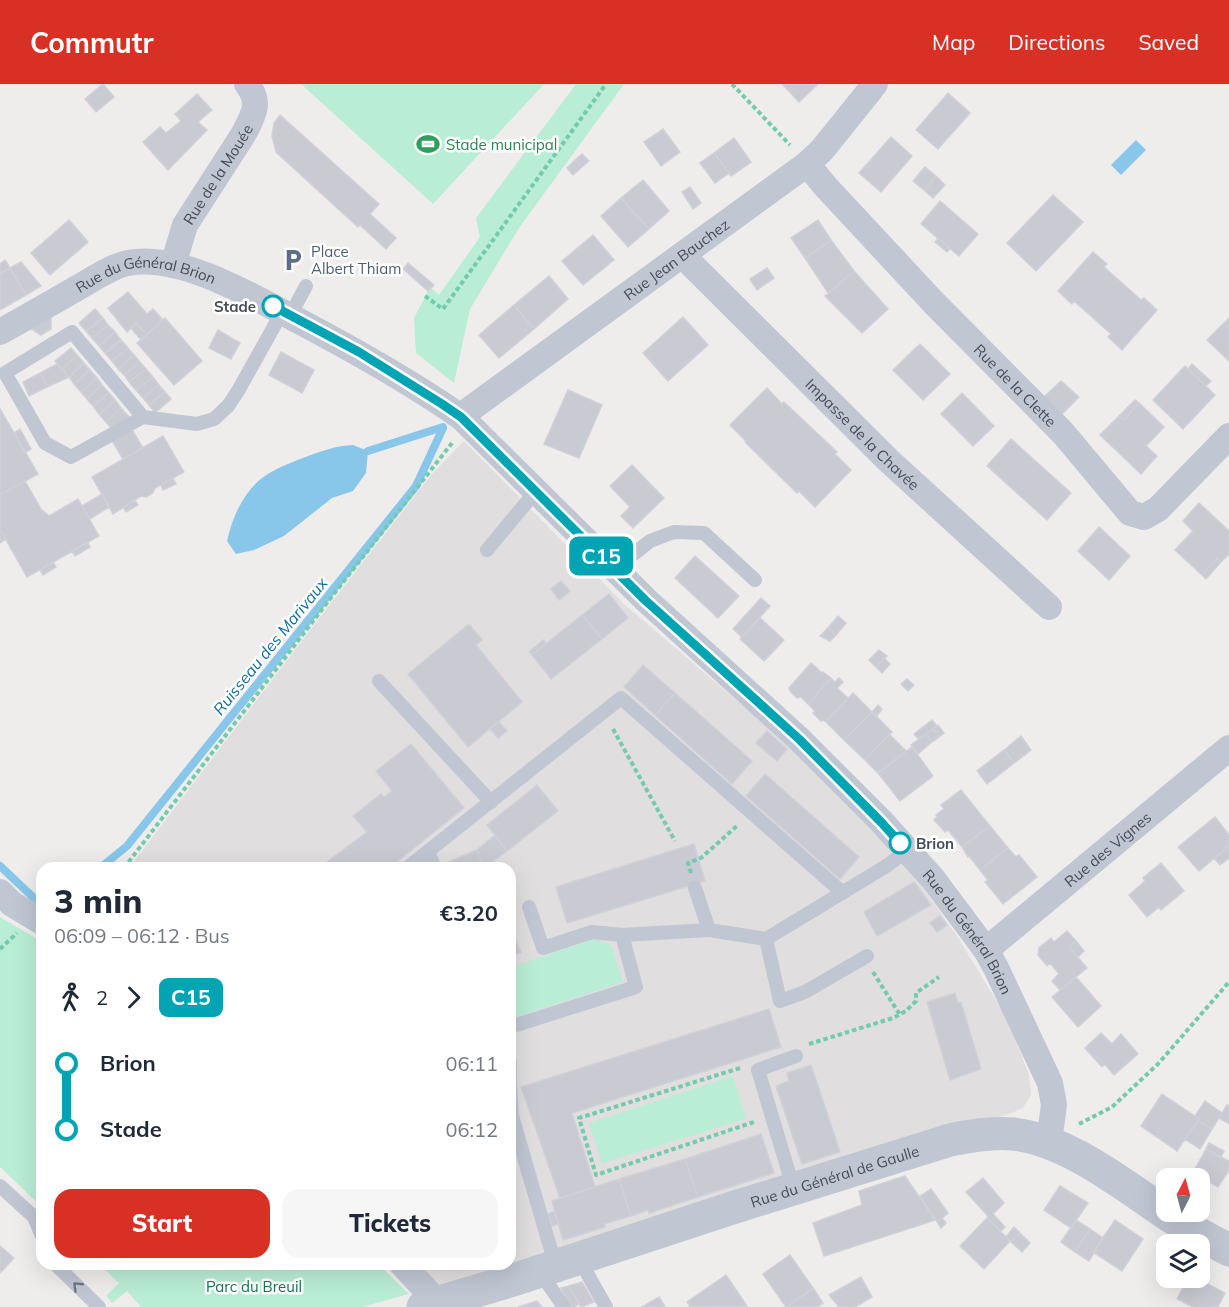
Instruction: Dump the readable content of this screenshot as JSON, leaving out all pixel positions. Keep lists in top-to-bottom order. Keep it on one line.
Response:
{"streets":{"street":["Rue de la Mouée","Rue Jean Bauchez","Rue du Général Brion","Rue de la Clette","Impasse de la Chavée","Rue des Vignes","Rue du Général de Gaulle"]},"crossings":[["Rue de la Mouée","Rue du Général Brion"],["Rue Jean Bauchez","Rue du Général Brion"],["Rue Jean Bauchez","Rue de la Clette"],["Rue Jean Bauchez","Impasse de la Chavée"],["Rue du Général Brion","Rue des Vignes"],["Rue du Général Brion","Rue du Général de Gaulle"]],"water":["Ruisseau des Marivaux"],"parks":["Parc du Breuil"],"places":{"sports":["Stade municipal"],"parking":["Place Albert Thiam"],"other":["Stade","Brion"]},"lines":["bus line C15"],"north":"top","page":{"header":"Commutr","nav":["Map","Directions","Saved"],"on_map":"C15","heading":["3 min","06:09 – 06:12 · Bus","€3.20"],"legs":["2","C15"],"list":[{"name":"Brion","value":"06:11"},{"name":"Stade","value":"06:12"}],"buttons":["Start","Tickets"]}}
